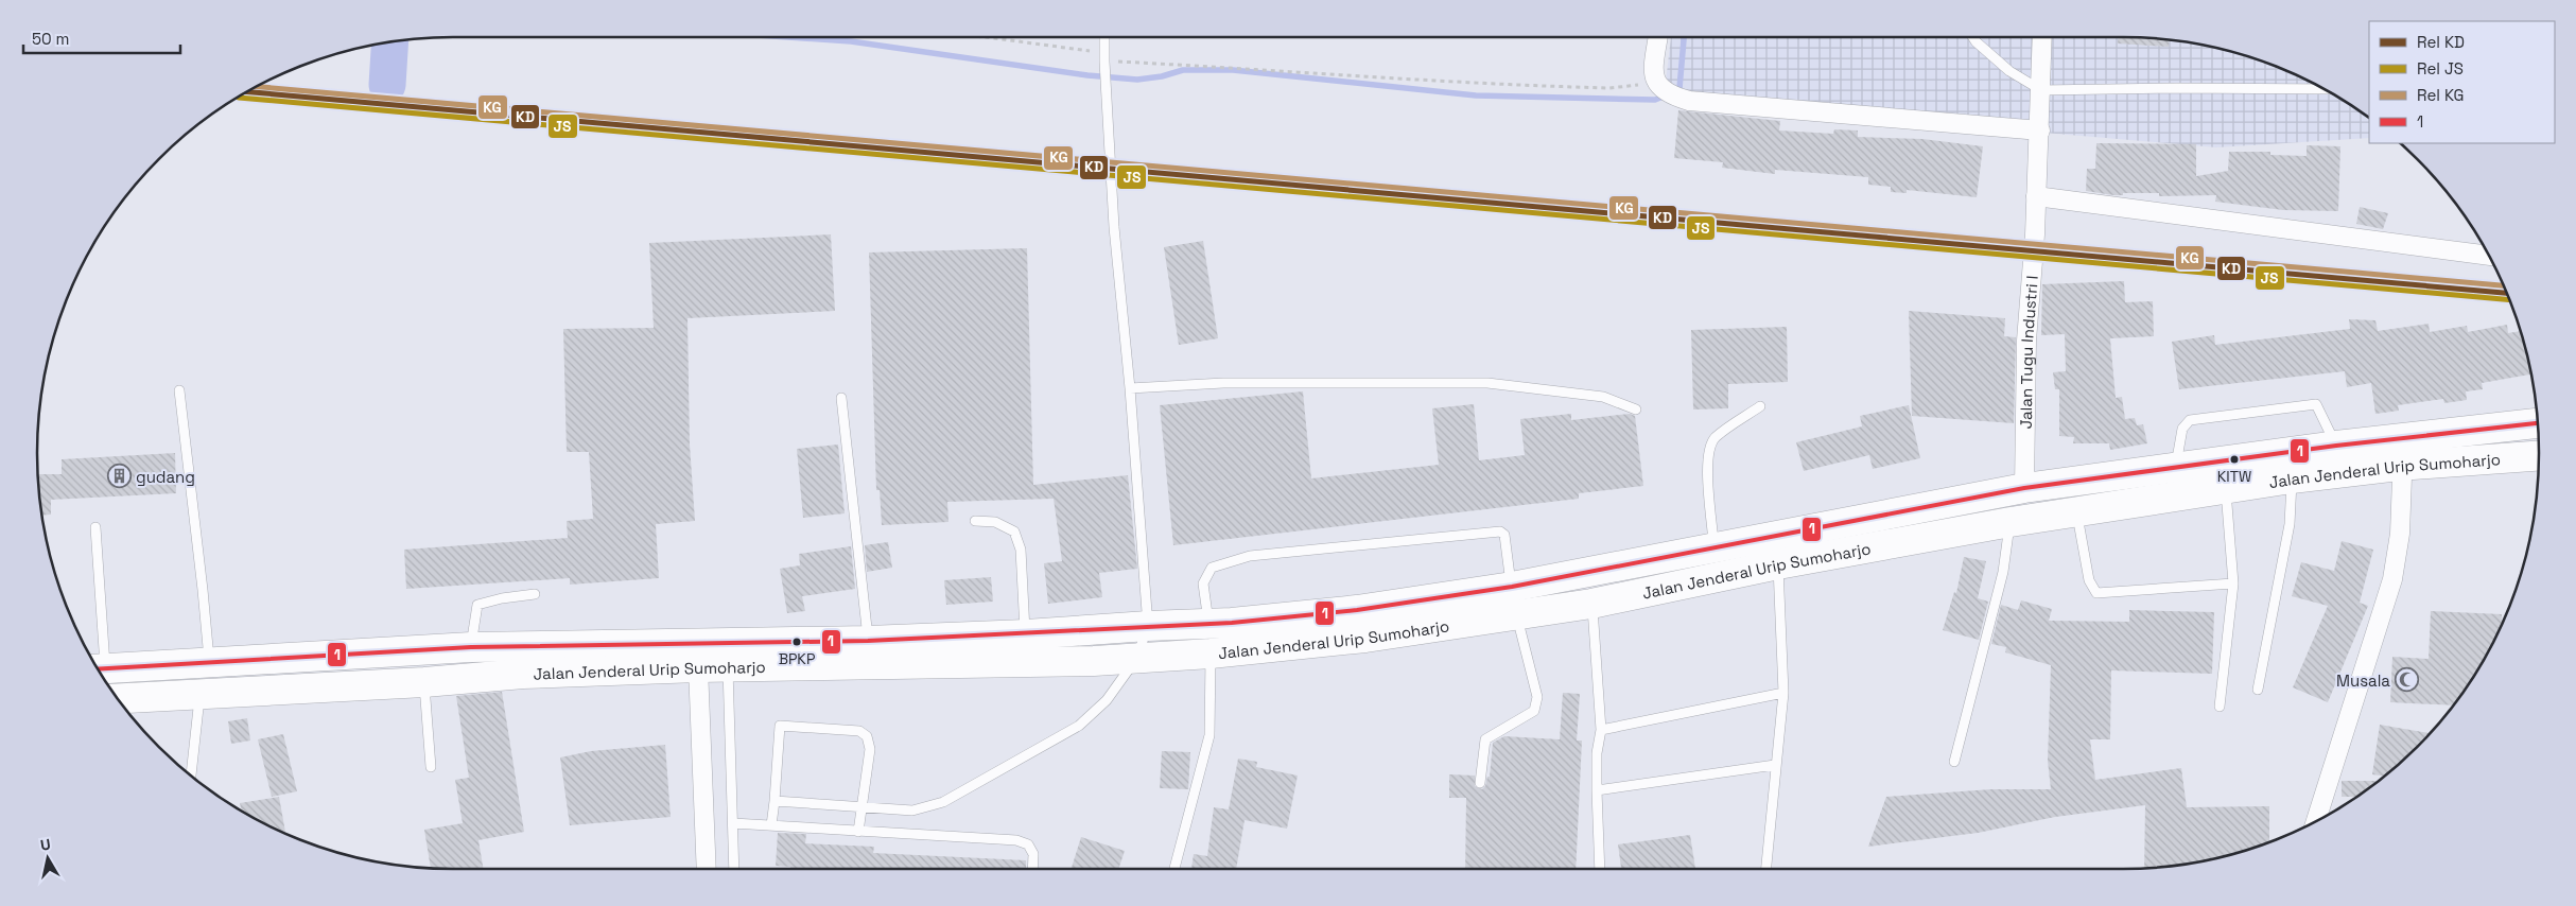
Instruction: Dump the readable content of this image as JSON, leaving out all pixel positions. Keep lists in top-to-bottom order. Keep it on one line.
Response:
{"streets":{"highway":["Jalan Jenderal Urip Sumoharjo"],"street":["Jalan Tugu Industri I"]},"crossings":[["Jalan Tugu Industri I","Jalan Jenderal Urip Sumoharjo"]],"places":{"other":["KITW","BPKP"],"building":["gudang"],"mosque":["Musala"]},"lines":["rail line KG","rail line KD","rail line JS","transit line 1"],"legend":["Rel KD","Rel JS","Rel KG","1"],"scale_bar":"50 m","north":"top"}
